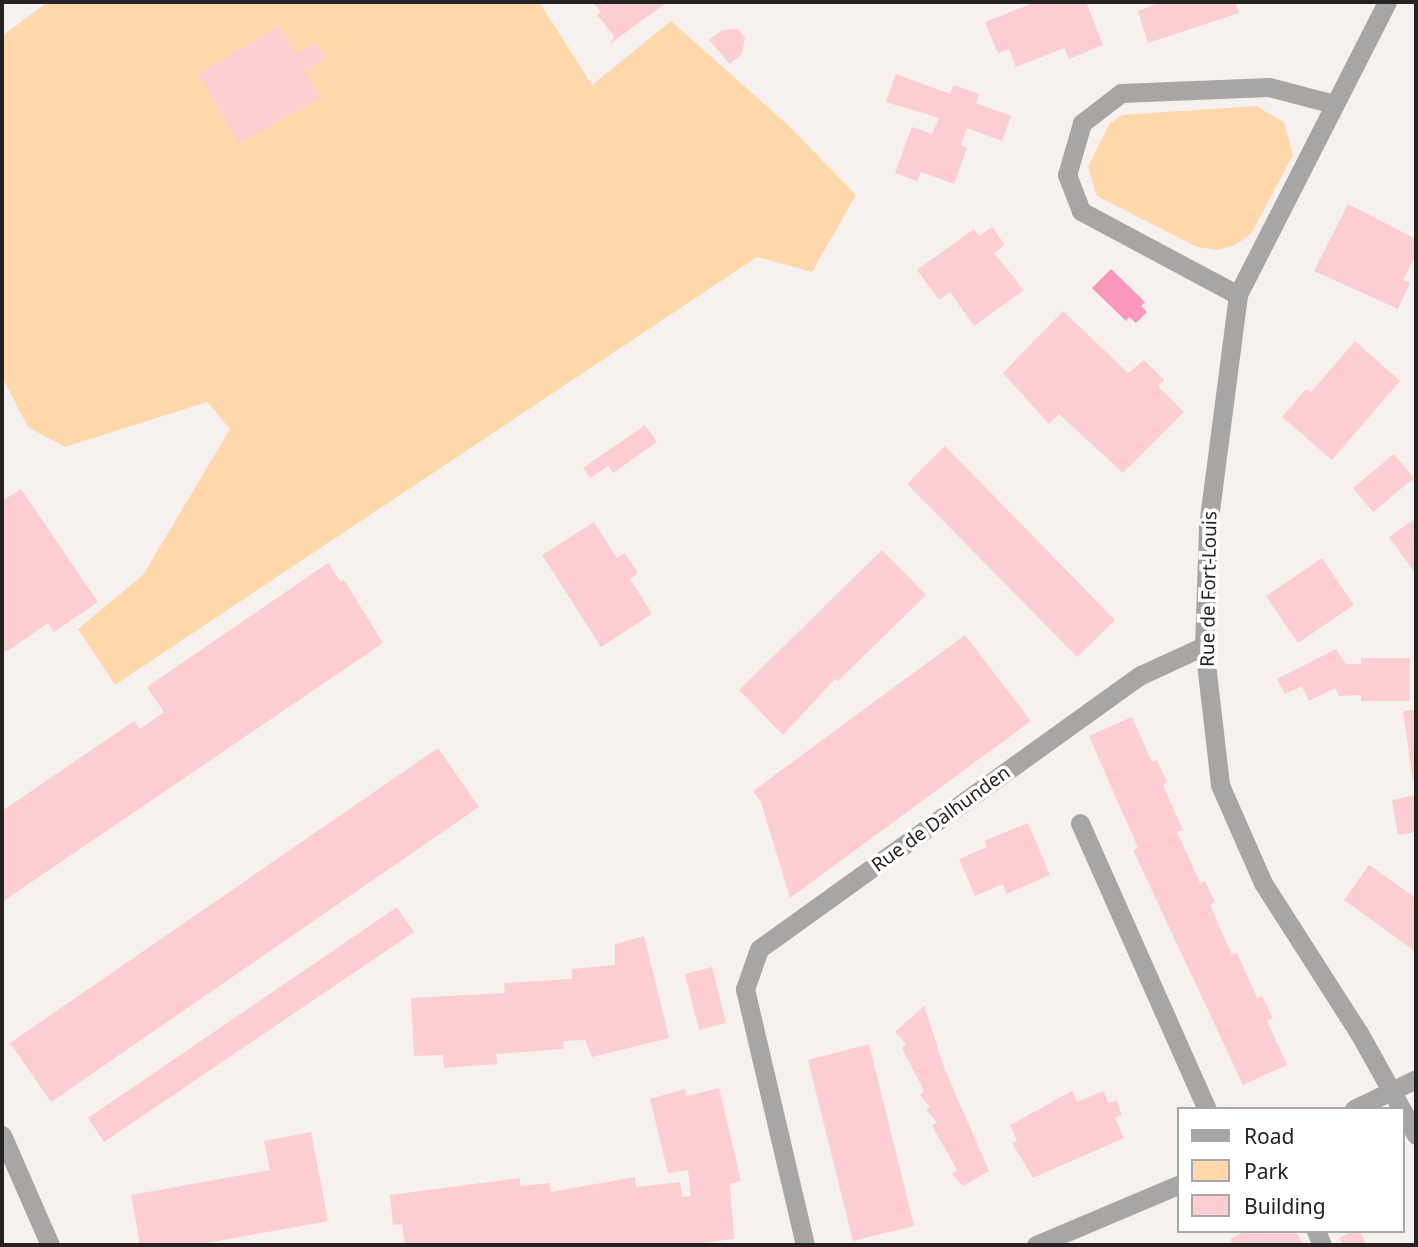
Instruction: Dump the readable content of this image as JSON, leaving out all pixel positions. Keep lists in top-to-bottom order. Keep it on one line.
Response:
{"streets":{"street":["Rue de Fort-Louis","Rue de Dalhunden"]},"crossings":[["Rue de Fort-Louis","Rue de Dalhunden"]],"legend":["Road","Park","Building"]}
